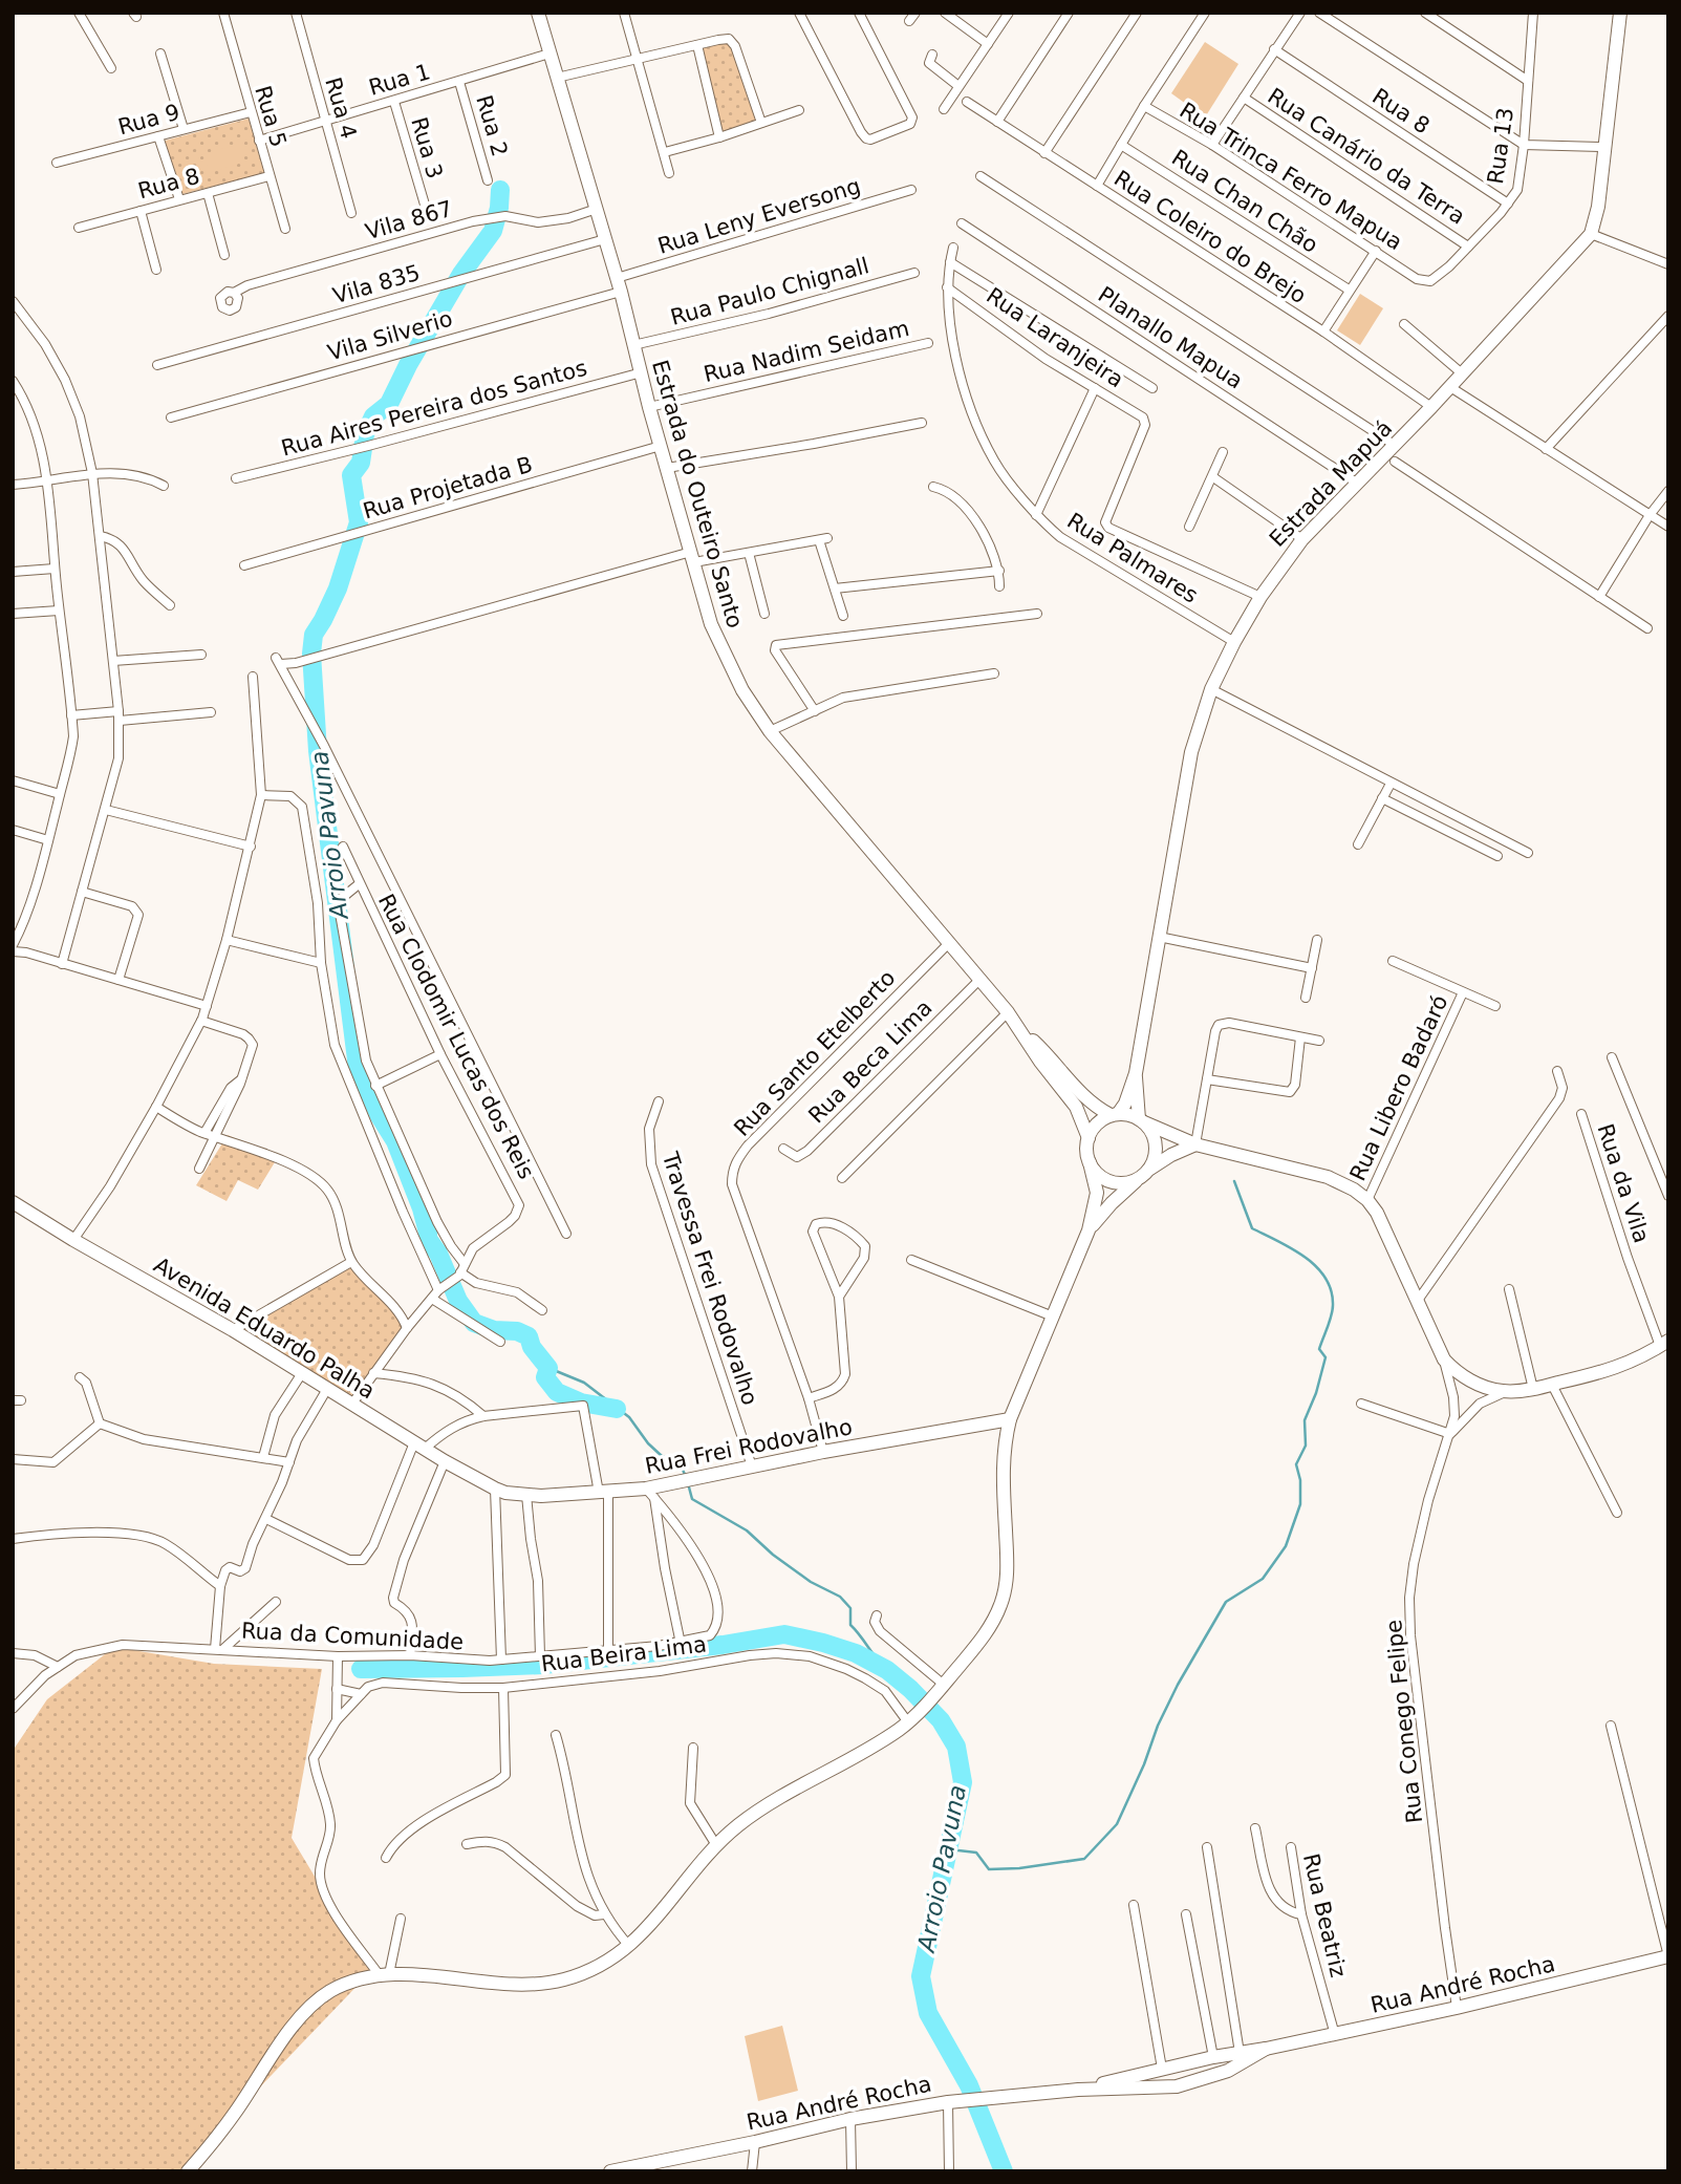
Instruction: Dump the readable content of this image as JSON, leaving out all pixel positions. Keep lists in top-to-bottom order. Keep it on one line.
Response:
{"streets":{"main road":["Estrada Mapuá","Estrada do Outeiro Santo","Avenida Eduardo Palha","Rua Frei Rodovalho","Rua André Rocha"],"street":["Rua 1","Rua 4","Rua 8","Rua 5","Rua 9","Rua 2","Rua 13","Rua 3","Rua Canário da Terra","Rua Trinca Ferro Mapua","Rua Chan Chão","Rua Leny Eversong","Vila 867","Rua Coleiro do Brejo","Vila 835","Rua Paulo Chignall","Vila Silverio","Rua Laranjeira","Planallo Mapua","Rua Nadim Seidam","Rua Aires Pereira dos Santos","Rua Projetada B","Rua Palmares","Rua Clodomir Lucas dos Reis","Rua Santo Etelberto","Rua Beca Lima","Rua Libero Badaró","Rua da Vila","Travessa Frei Rodovalho","Rua da Comunidade","Rua Beira Lima","Rua Conego Felipe","Rua Beatriz"]},"crossings":[["Rua 1","Rua 4"],["Rua 1","Rua 5"],["Rua 1","Rua 2"],["Rua 1","Rua 3"],["Rua 1","Estrada do Outeiro Santo"],["Rua 8","Rua 5"],["Rua 8","Rua 13"],["Rua 5","Rua 9"],["Rua 13","Rua Canário da Terra"],["Rua 13","Rua Trinca Ferro Mapua"],["Rua Leny Eversong","Vila Silverio"],["Rua Leny Eversong","Estrada do Outeiro Santo"],["Vila 867","Estrada do Outeiro Santo"],["Rua Coleiro do Brejo","Estrada Mapuá"],["Vila 835","Estrada do Outeiro Santo"],["Rua Paulo Chignall","Estrada do Outeiro Santo"],["Vila Silverio","Estrada do Outeiro Santo"],["Rua Laranjeira","Estrada Mapuá"],["Rua Laranjeira","Rua Palmares"],["Planallo Mapua","Estrada Mapuá"],["Rua Nadim Seidam","Estrada do Outeiro Santo"],["Rua Aires Pereira dos Santos","Estrada do Outeiro Santo"],["Estrada Mapuá","Estrada do Outeiro Santo"],["Estrada Mapuá","Rua Palmares"],["Rua Projetada B","Estrada do Outeiro Santo"],["Estrada do Outeiro Santo","Rua Clodomir Lucas dos Reis"],["Estrada do Outeiro Santo","Rua Santo Etelberto"],["Estrada do Outeiro Santo","Rua Beca Lima"],["Rua Clodomir Lucas dos Reis","Avenida Eduardo Palha"],["Rua Santo Etelberto","Rua Frei Rodovalho"],["Travessa Frei Rodovalho","Rua Frei Rodovalho"],["Avenida Eduardo Palha","Rua Frei Rodovalho"],["Rua Frei Rodovalho","Rua da Comunidade"],["Rua Conego Felipe","Rua André Rocha"],["Rua Beatriz","Rua André Rocha"]],"water":["Arroio Pavuna"]}
